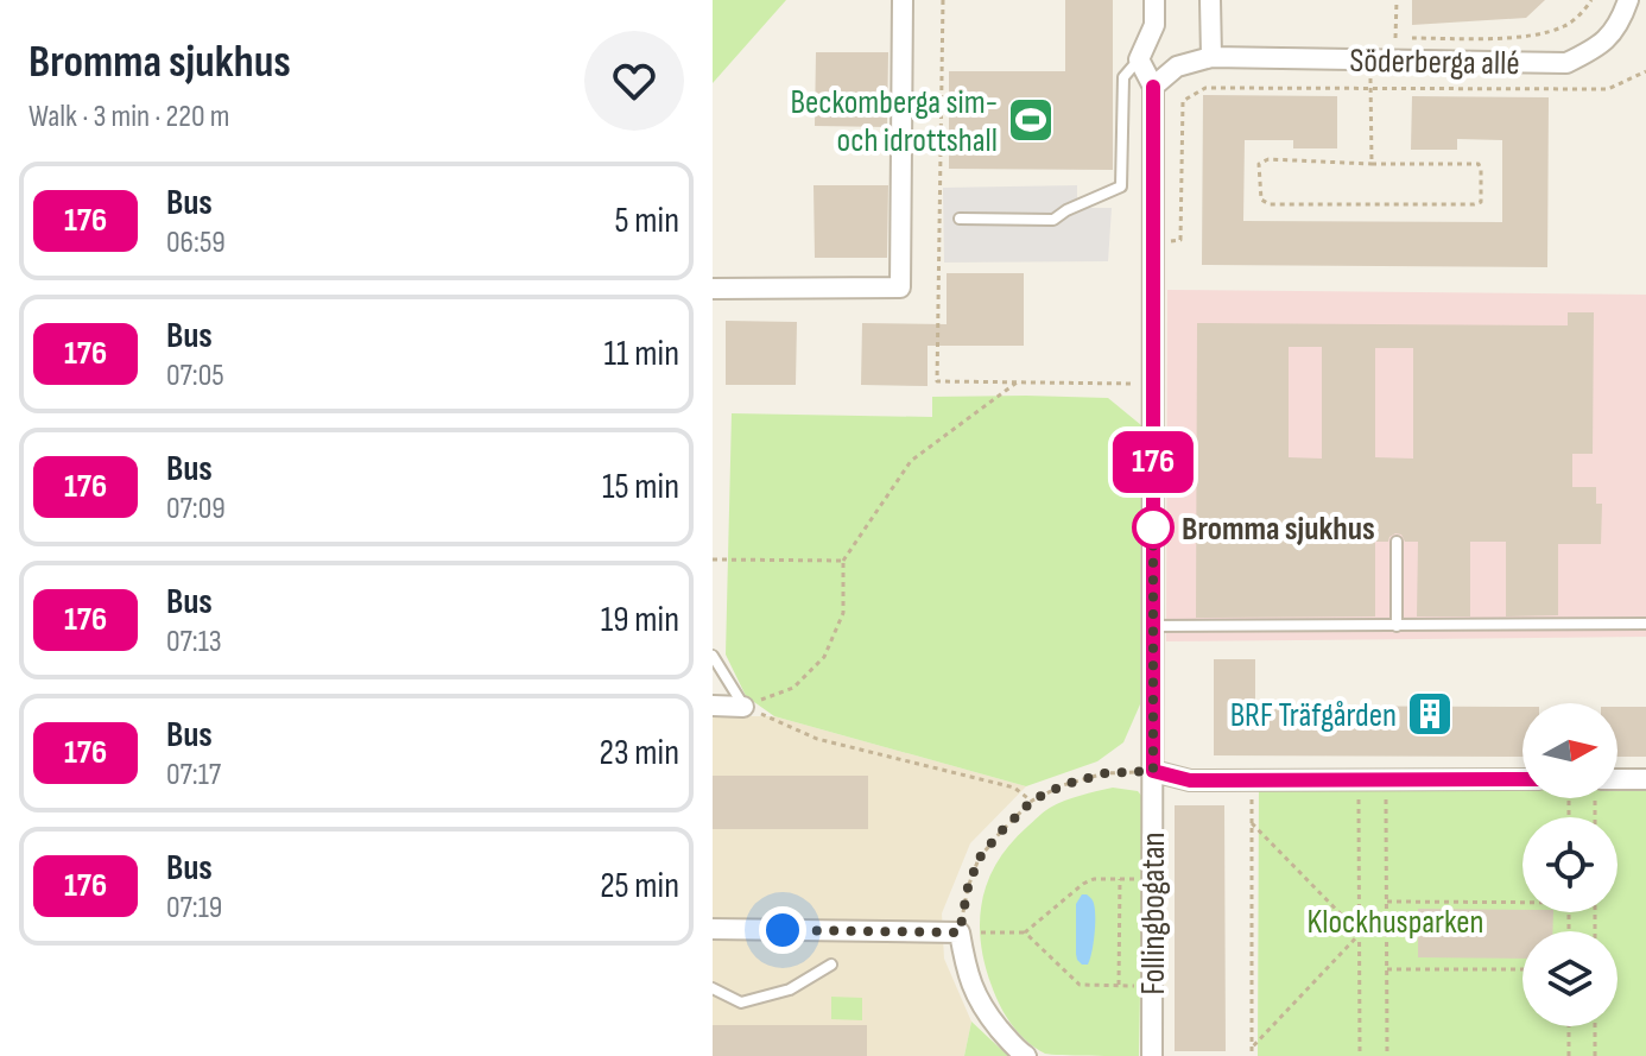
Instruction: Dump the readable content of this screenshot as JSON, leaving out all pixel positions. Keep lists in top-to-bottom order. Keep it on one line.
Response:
{"streets":{"street":["Söderberga allé","Follingbogatan"]},"crossings":[["Söderberga allé","Follingbogatan"]],"parks":["Klockhusparken"],"places":{"sports":["Beckomberga sim- och idrottshall"],"other":["Bromma sjukhus"],"building":["BRF Träfgården"]},"lines":["bus line 176"],"north":"right","page":{"heading":["Bromma sjukhus","Walk · 3 min · 220 m"],"on_map":"176","list":[{"mark":"176","name":"Bus","note":"06:59","value":"5 min"},{"mark":"176","name":"Bus","note":"07:05","value":"11 min"},{"mark":"176","name":"Bus","note":"07:09","value":"15 min"},{"mark":"176","name":"Bus","note":"07:13","value":"19 min"},{"mark":"176","name":"Bus","note":"07:17","value":"23 min"},{"mark":"176","name":"Bus","note":"07:19","value":"25 min"}]}}
